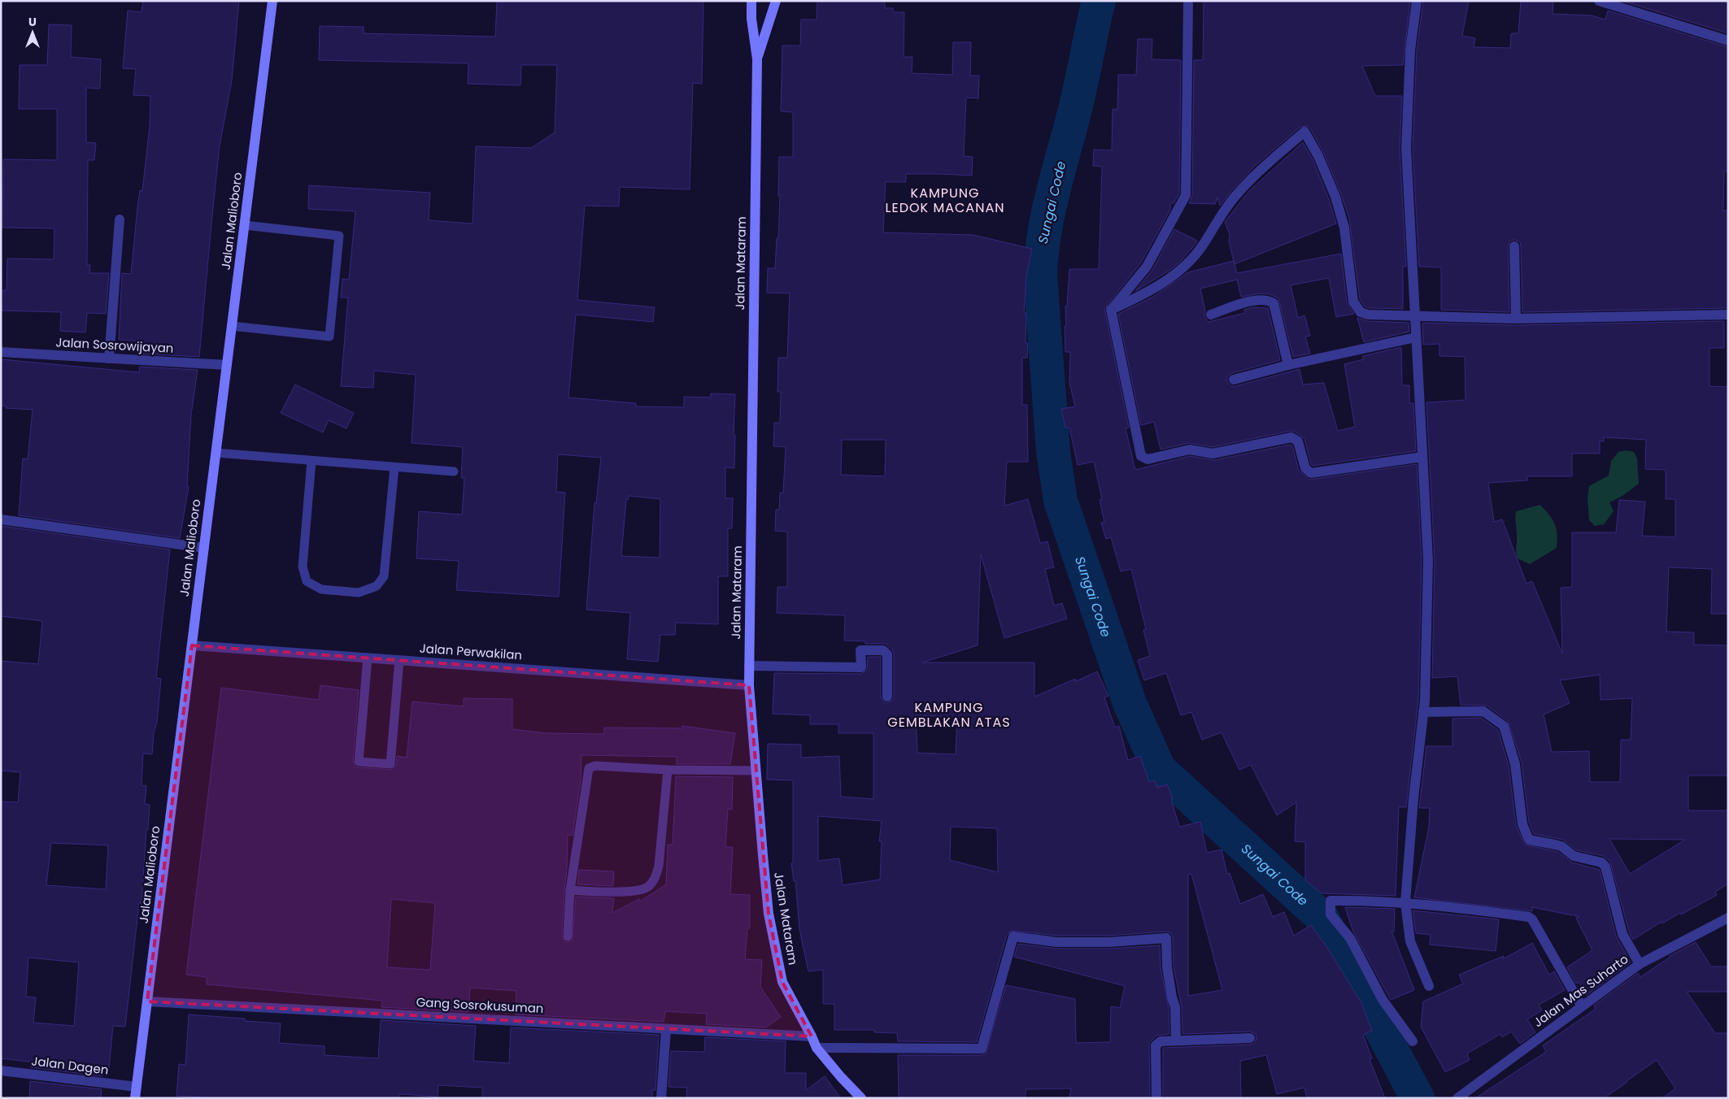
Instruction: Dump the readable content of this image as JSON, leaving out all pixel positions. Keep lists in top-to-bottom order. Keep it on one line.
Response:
{"streets":{"main road":["Jalan Malioboro","Jalan Mataram"],"street":["Jalan Sosrowijayan","Jalan Perwakilan","Jalan Mas Suharto","Gang Sosrokusuman","Jalan Dagen"]},"crossings":[["Jalan Malioboro","Jalan Sosrowijayan"],["Jalan Malioboro","Jalan Perwakilan"],["Jalan Malioboro","Gang Sosrokusuman"],["Jalan Malioboro","Jalan Dagen"],["Jalan Mataram","Jalan Perwakilan"],["Jalan Mataram","Gang Sosrokusuman"]],"districts":["KAMPUNG LEDOK MACANAN","KAMPUNG GEMBLAKAN ATAS"],"water":["Sungai Code"],"north":"top"}
